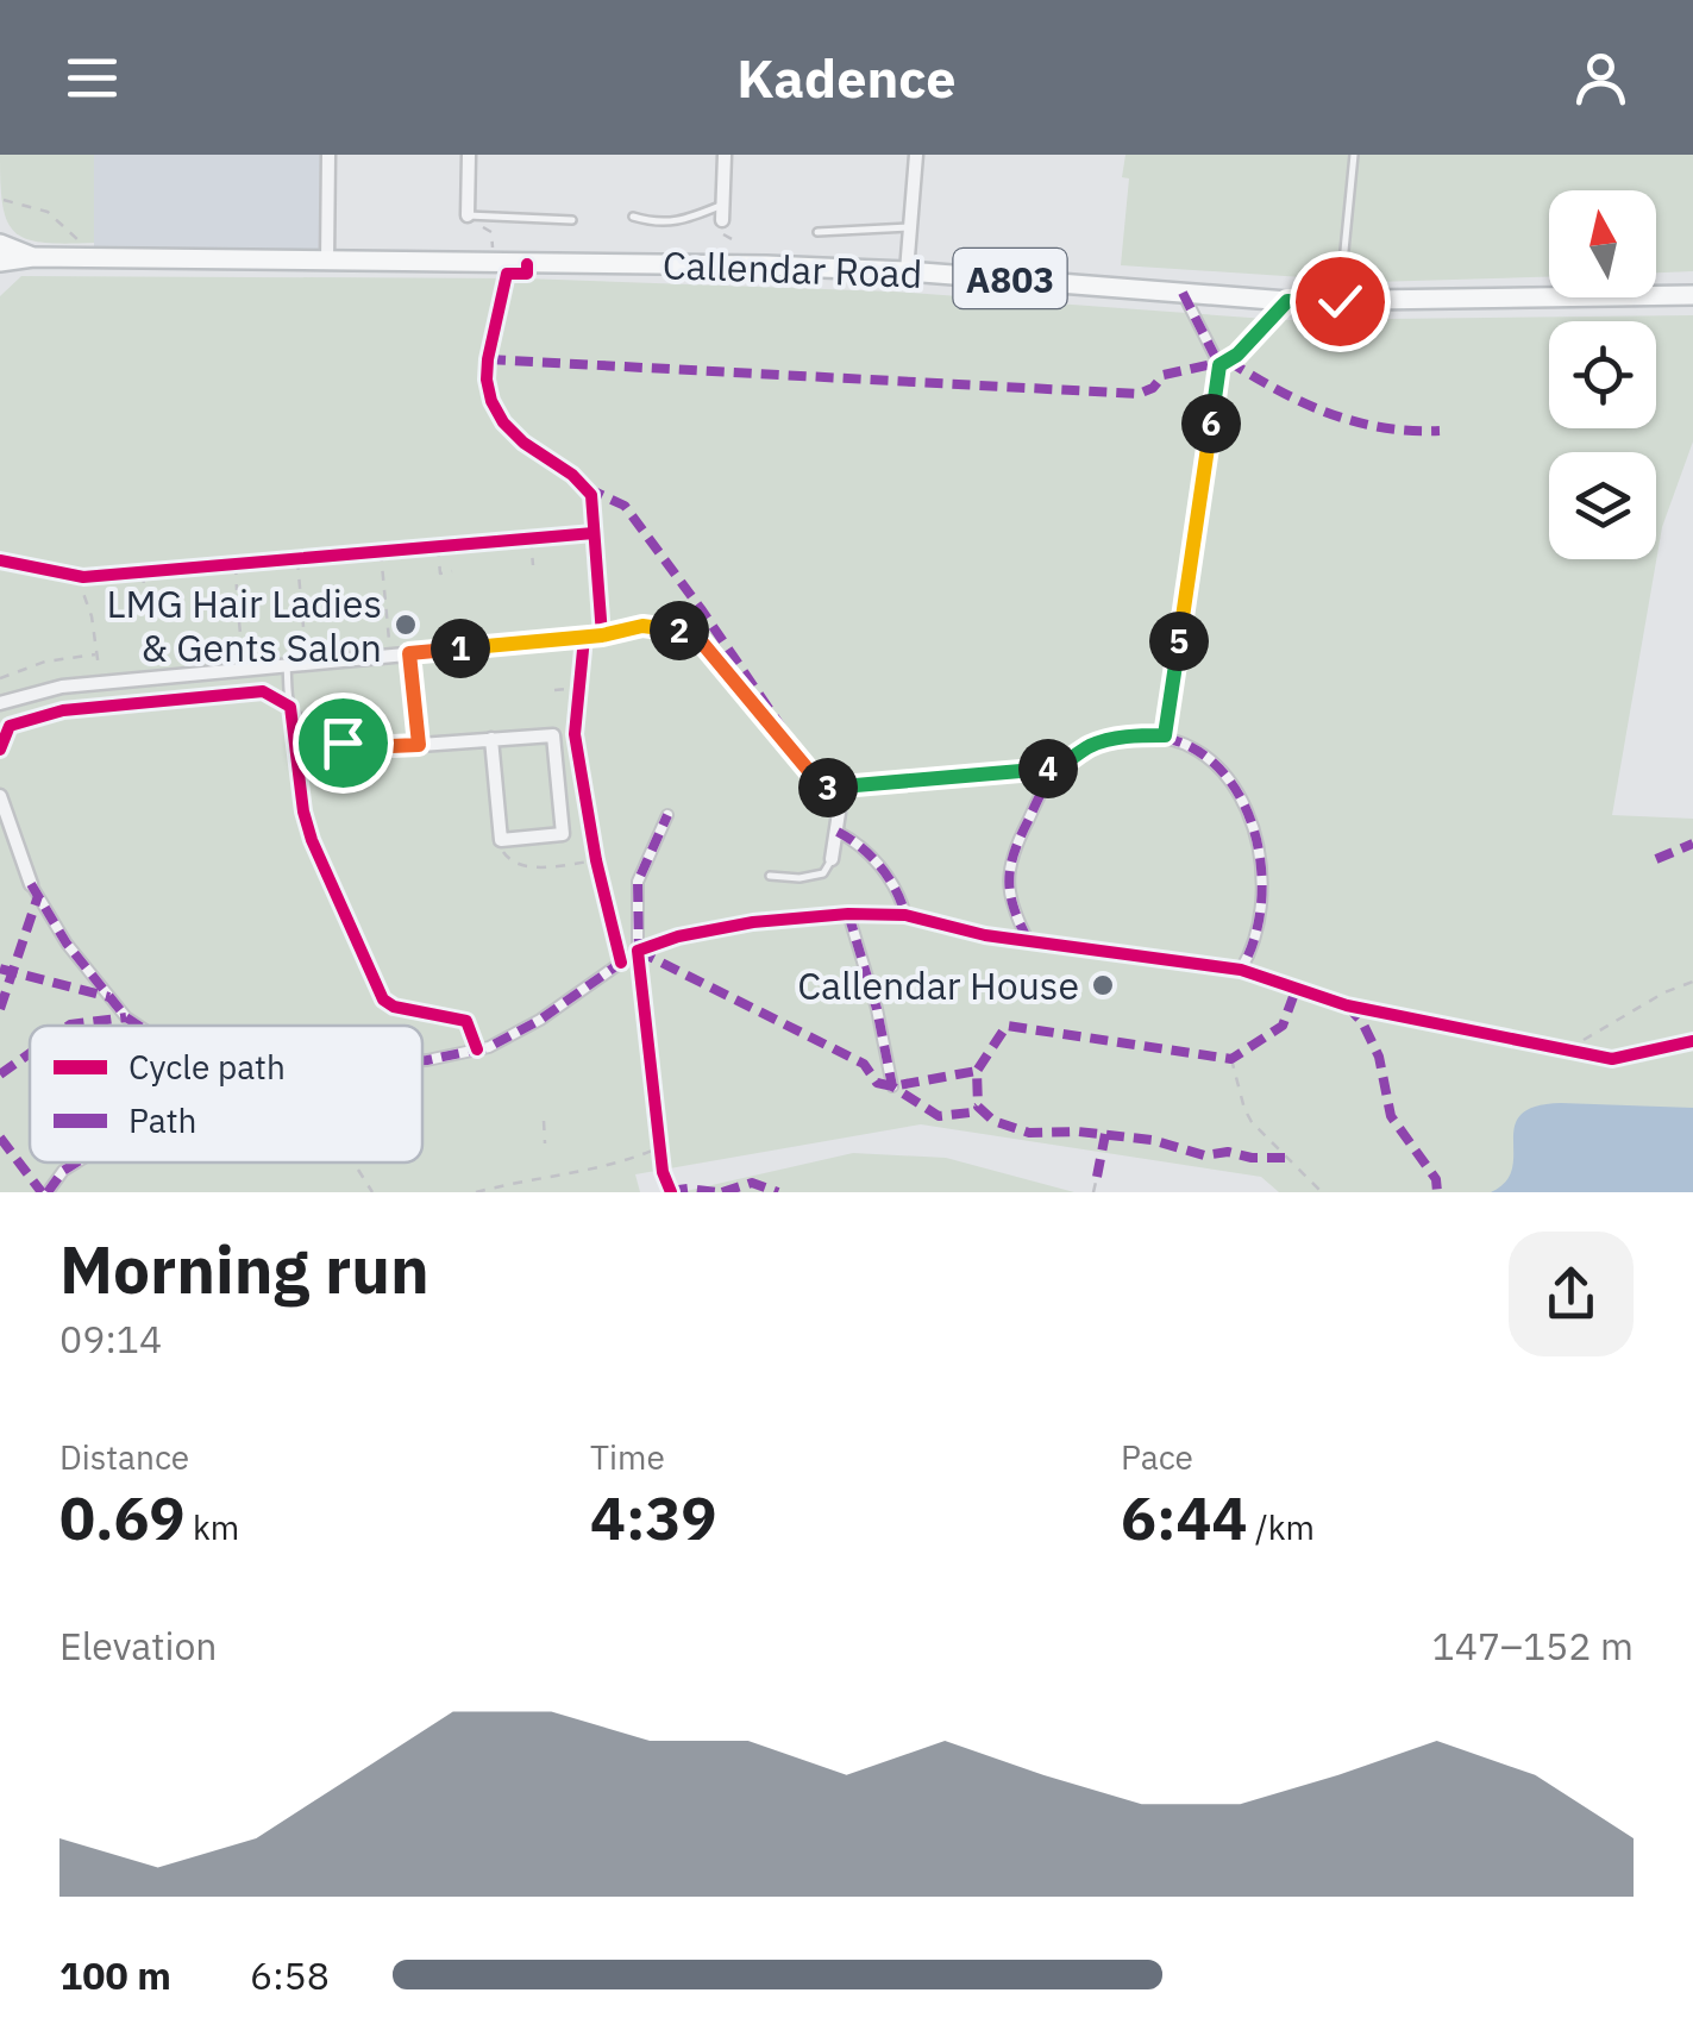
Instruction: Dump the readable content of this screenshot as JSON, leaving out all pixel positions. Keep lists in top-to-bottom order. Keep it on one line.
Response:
{"streets":{"main road":["Callendar Road","A803"]},"places":["LMG Hair Ladies & Gents Salon","Callendar House"],"legend":["Cycle path","Path"],"north":"top","page":{"header":"Kadence","pins":["6","2","5","1","4","3"],"heading":["Morning run","09:14"],"stats":[["Distance","0.69 km"],["Time","4:39"],["Pace","6:44 /km"]],"chart":["Elevation","147–152 m"],"list":[{"name":"100 m","note":"6:58"}]}}
